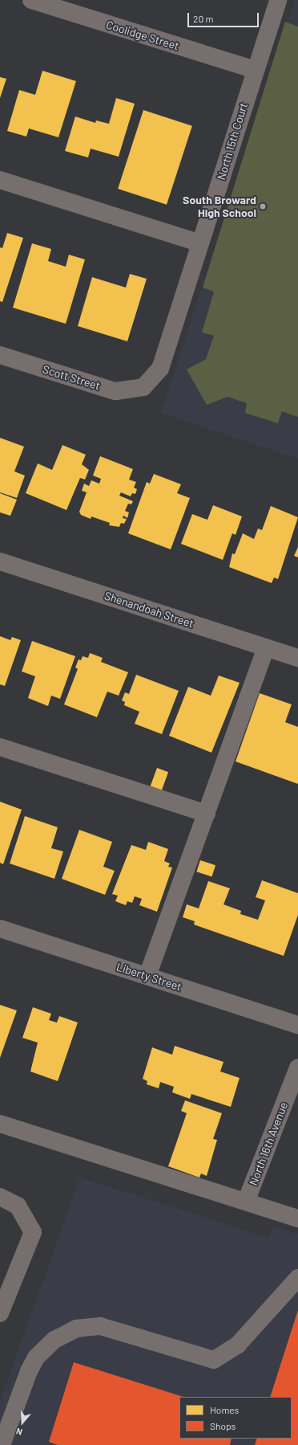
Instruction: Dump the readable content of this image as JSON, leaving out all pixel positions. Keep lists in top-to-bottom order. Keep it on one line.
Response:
{"streets":{"street":["Coolidge Street","North 15th Court","Scott Street","Shenandoah Street","Liberty Street","North 16th Avenue"]},"crossings":[["Coolidge Street","North 15th Court"],["North 15th Court","Scott Street"]],"places":["South Broward High School"],"legend":["Homes","Shops"],"scale_bar":"20 m","north":"bottom"}
